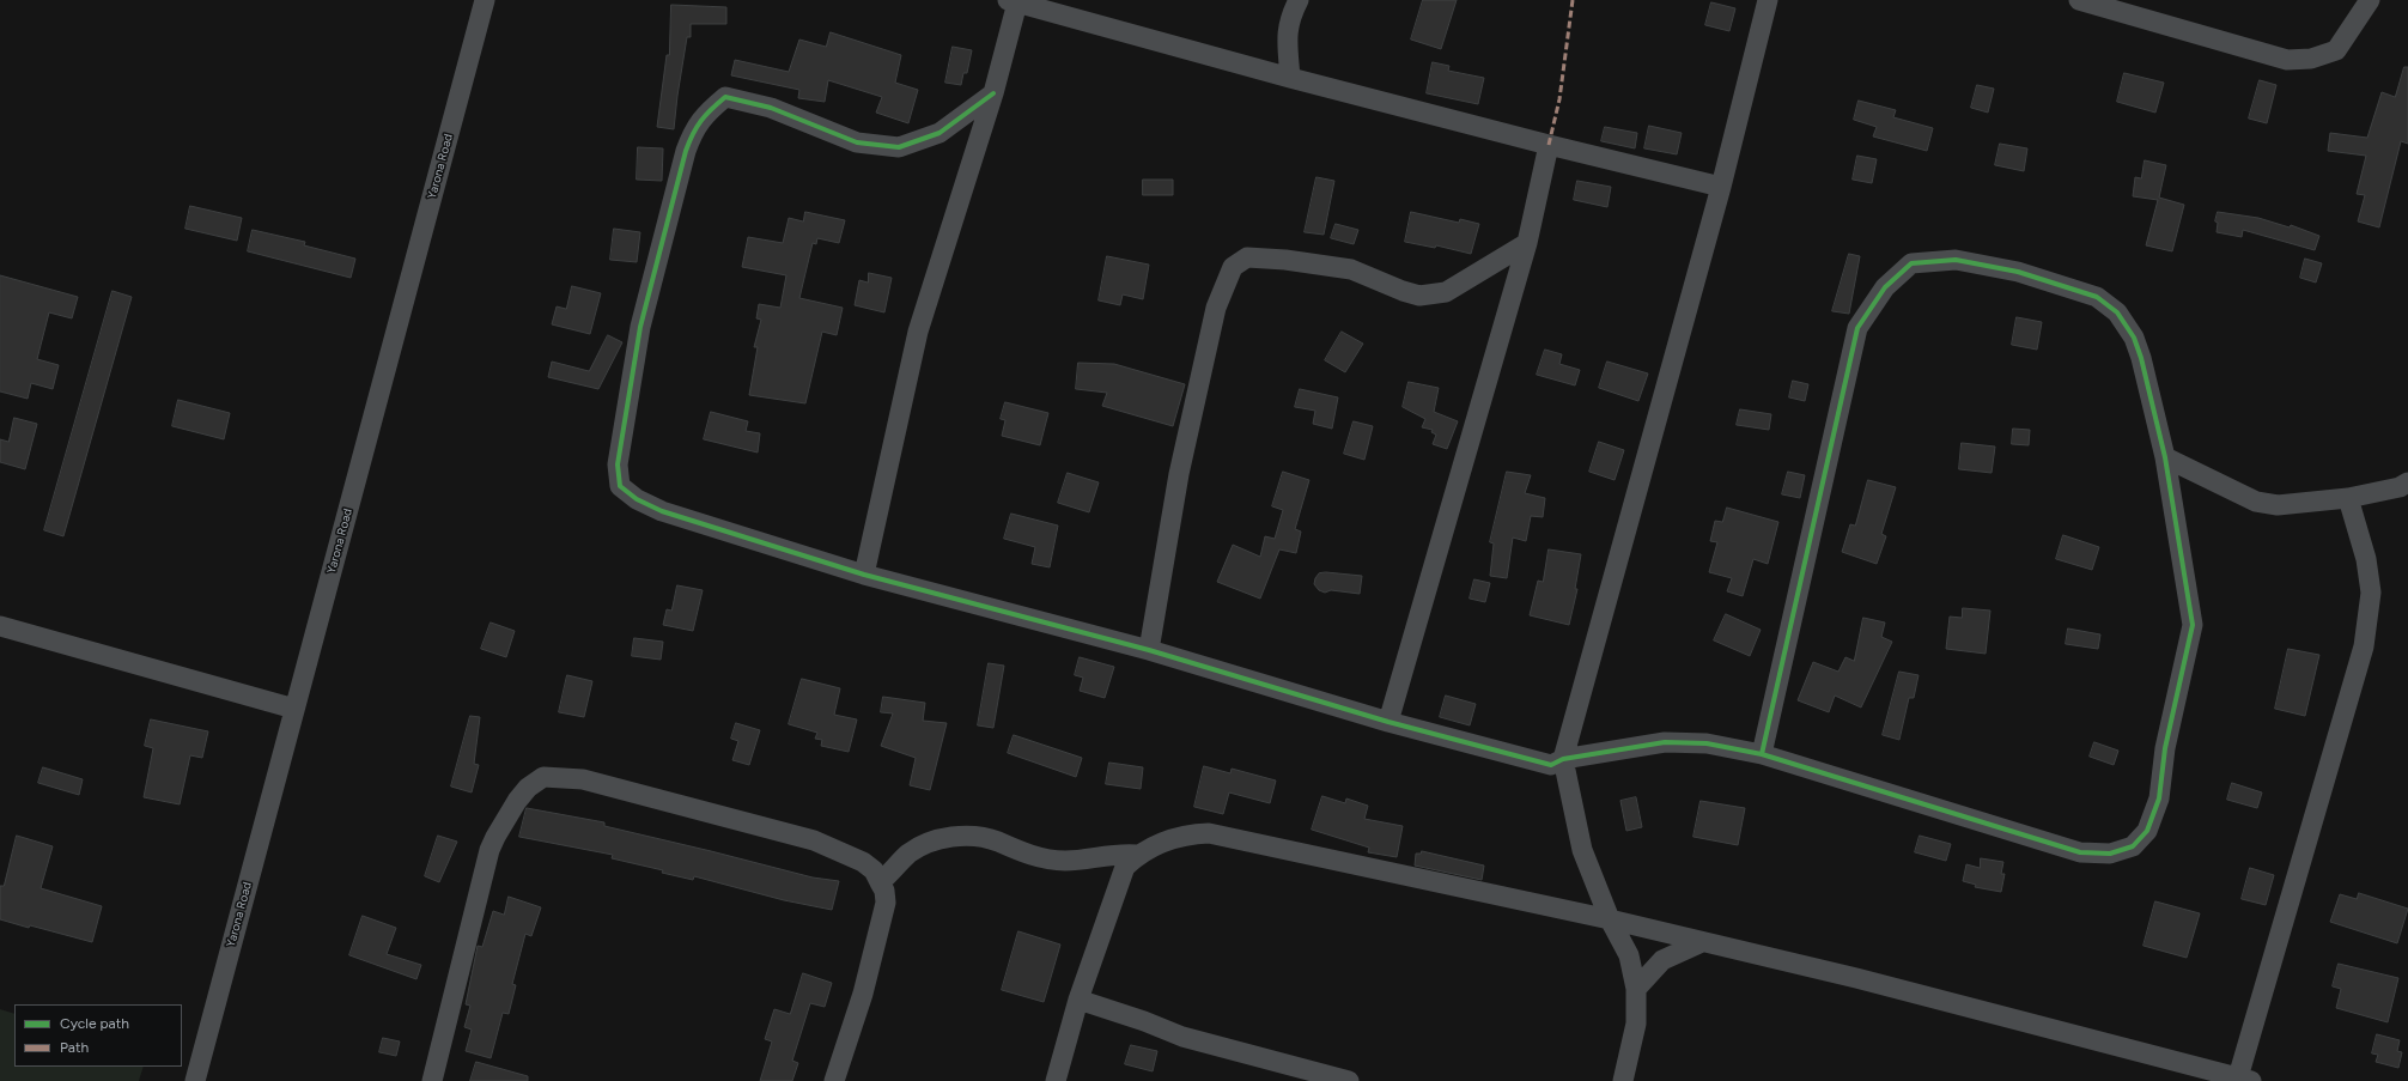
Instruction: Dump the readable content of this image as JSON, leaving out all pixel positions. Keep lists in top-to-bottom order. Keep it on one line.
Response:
{"streets":{"street":["Yarona Road"]},"legend":["Cycle path","Path"]}
